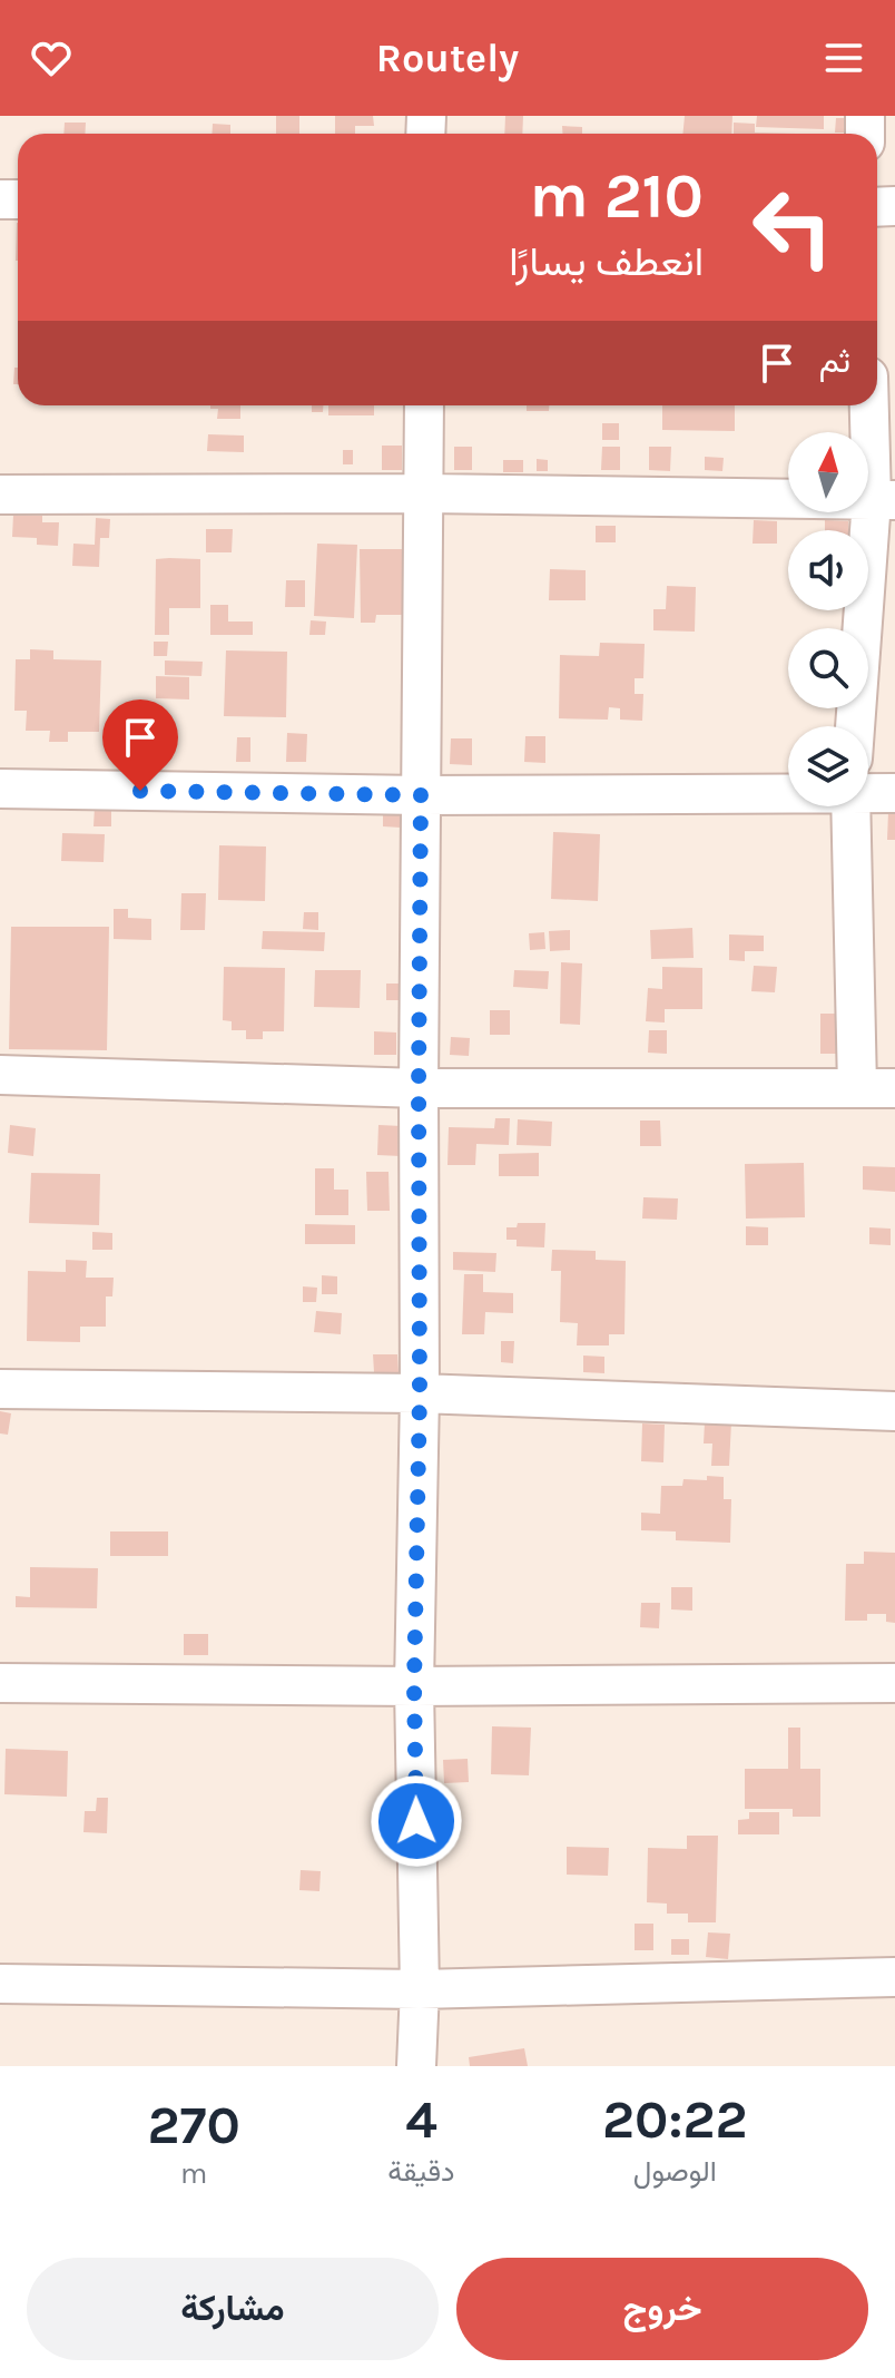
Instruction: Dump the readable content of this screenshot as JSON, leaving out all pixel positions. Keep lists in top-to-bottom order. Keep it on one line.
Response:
{"north":"top","page":{"header":"Routely","turn":["210 m","انعطف يسارًا"],"then":"ثم","eta":["20:22","الوصول","4","دقيقة","270","m"],"buttons":["خروج","مشاركة"]}}
